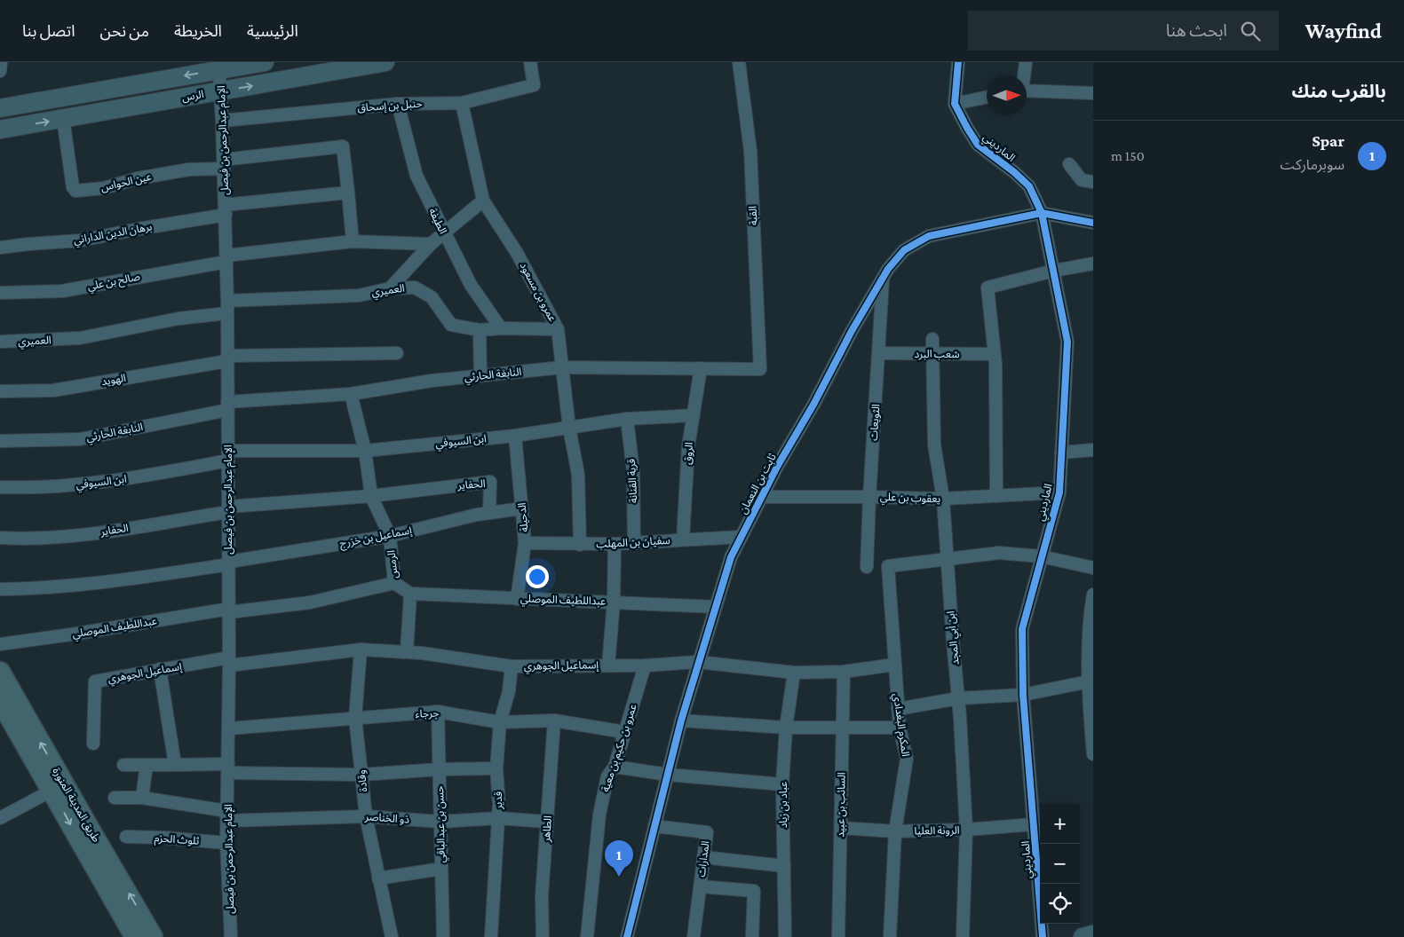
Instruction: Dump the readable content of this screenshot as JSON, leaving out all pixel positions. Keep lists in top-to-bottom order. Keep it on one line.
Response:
{"streets":{"main road":["طريق المدينة المنورة"],"street":["الرس","حنبل بن إسحاق","الإمام عبدالرحمن بن فيصل","المارديني","عين الحواس","القبة","الطيفة","برهان الدين الداراني","صالح بن علي","العميري","عمرو بن مسعود","شعب البرد","النابغة الحارثي","الهويد","الثويعات","ابن السيوفي","الروق","قرية القنانة","ثابت بن النعمان","الحفاير","يعقوب بن علي","الدحيلة","إسماعيل بن خزرج","سفيان بن المهلب","الرمس","عبداللطيف الموصلي","ابن أبي المجد","إسماعيل الجوهري","جرجاء","المكرم البغدادي","عمرو بن حكيم بن معية","وقادة","قدير","عباد بن زياد","السائب بن عبيد","ذو الخناصر","حسن بن عبدالباقي","الطاهر","الرونة العليا","ثلوث الحزم","المدارات"]},"crossings":[["الرس","الإمام عبدالرحمن بن فيصل"],["الرس","عين الحواس"],["حنبل بن إسحاق","الإمام عبدالرحمن بن فيصل"],["حنبل بن إسحاق","الطيفة"],["حنبل بن إسحاق","عمرو بن مسعود"],["الإمام عبدالرحمن بن فيصل","عين الحواس"],["الإمام عبدالرحمن بن فيصل","برهان الدين الداراني"],["الإمام عبدالرحمن بن فيصل","صالح بن علي"],["الإمام عبدالرحمن بن فيصل","العميري"],["الإمام عبدالرحمن بن فيصل","النابغة الحارثي"],["الإمام عبدالرحمن بن فيصل","الهويد"],["الإمام عبدالرحمن بن فيصل","ابن السيوفي"],["الإمام عبدالرحمن بن فيصل","الحفاير"],["الإمام عبدالرحمن بن فيصل","إسماعيل بن خزرج"],["الإمام عبدالرحمن بن فيصل","عبداللطيف الموصلي"],["الإمام عبدالرحمن بن فيصل","إسماعيل الجوهري"],["الإمام عبدالرحمن بن فيصل","جرجاء"],["الإمام عبدالرحمن بن فيصل","ذو الخناصر"],["الإمام عبدالرحمن بن فيصل","ثلوث الحزم"],["المارديني","ثابت بن النعمان"],["المارديني","يعقوب بن علي"],["المارديني","الرونة العليا"],["عين الحواس","برهان الدين الداراني"],["عين الحواس","صالح بن علي"],["القبة","النابغة الحارثي"],["الطيفة","العميري"],["العميري","عمرو بن مسعود"],["عمرو بن مسعود","النابغة الحارثي"],["عمرو بن مسعود","ابن السيوفي"],["عمرو بن مسعود","سفيان بن المهلب"],["شعب البرد","الثويعات"],["شعب البرد","ابن أبي المجد"],["النابغة الحارثي","الروق"],["النابغة الحارثي","الرمس"],["الثويعات","ثابت بن النعمان"],["الثويعات","يعقوب بن علي"],["ابن السيوفي","الروق"],["ابن السيوفي","قرية القنانة"],["ابن السيوفي","الدحيلة"],["ابن السيوفي","الرمس"],["الروق","سفيان بن المهلب"],["قرية القنانة","سفيان بن المهلب"],["ثابت بن النعمان","يعقوب بن علي"],["ثابت بن النعمان","سفيان بن المهلب"],["ثابت بن النعمان","عبداللطيف الموصلي"],["ثابت بن النعمان","إسماعيل الجوهري"],["ثابت بن النعمان","المدارات"],["الحفاير","إسماعيل بن خزرج"],["الحفاير","الرمس"],["يعقوب بن علي","ابن أبي المجد"],["الدحيلة","إسماعيل بن خزرج"],["الدحيلة","سفيان بن المهلب"],["الدحيلة","عبداللطيف الموصلي"],["إسماعيل بن خزرج","الرمس"],["الرمس","عبداللطيف الموصلي"],["ابن أبي المجد","المكرم البغدادي"],["ابن أبي المجد","الرونة العليا"],["إسماعيل الجوهري","المكرم البغدادي"],["إسماعيل الجوهري","عمرو بن حكيم بن معية"],["إسماعيل الجوهري","وقادة"],["إسماعيل الجوهري","قدير"],["إسماعيل الجوهري","عباد بن زياد"],["إسماعيل الجوهري","السائب بن عبيد"],["جرجاء","عمرو بن حكيم بن معية"],["جرجاء","وقادة"],["جرجاء","قدير"],["جرجاء","حسن بن عبدالباقي"],["جرجاء","الطاهر"],["المكرم البغدادي","الرونة العليا"],["وقادة","ذو الخناصر"],["قدير","ذو الخناصر"],["السائب بن عبيد","الرونة العليا"],["ذو الخناصر","حسن بن عبدالباقي"],["ذو الخناصر","الطاهر"]],"north":"right","page":{"header":"Wayfind","search":"ابحث هنا","nav":["الرئيسية","الخريطة","من نحن","اتصل بنا"],"heading":"بالقرب منك","list":[{"mark":"1","name":"Spar","note":"سوبرماركت","value":"150 m"}],"map_buttons":["+","−"],"pins":"1"}}
